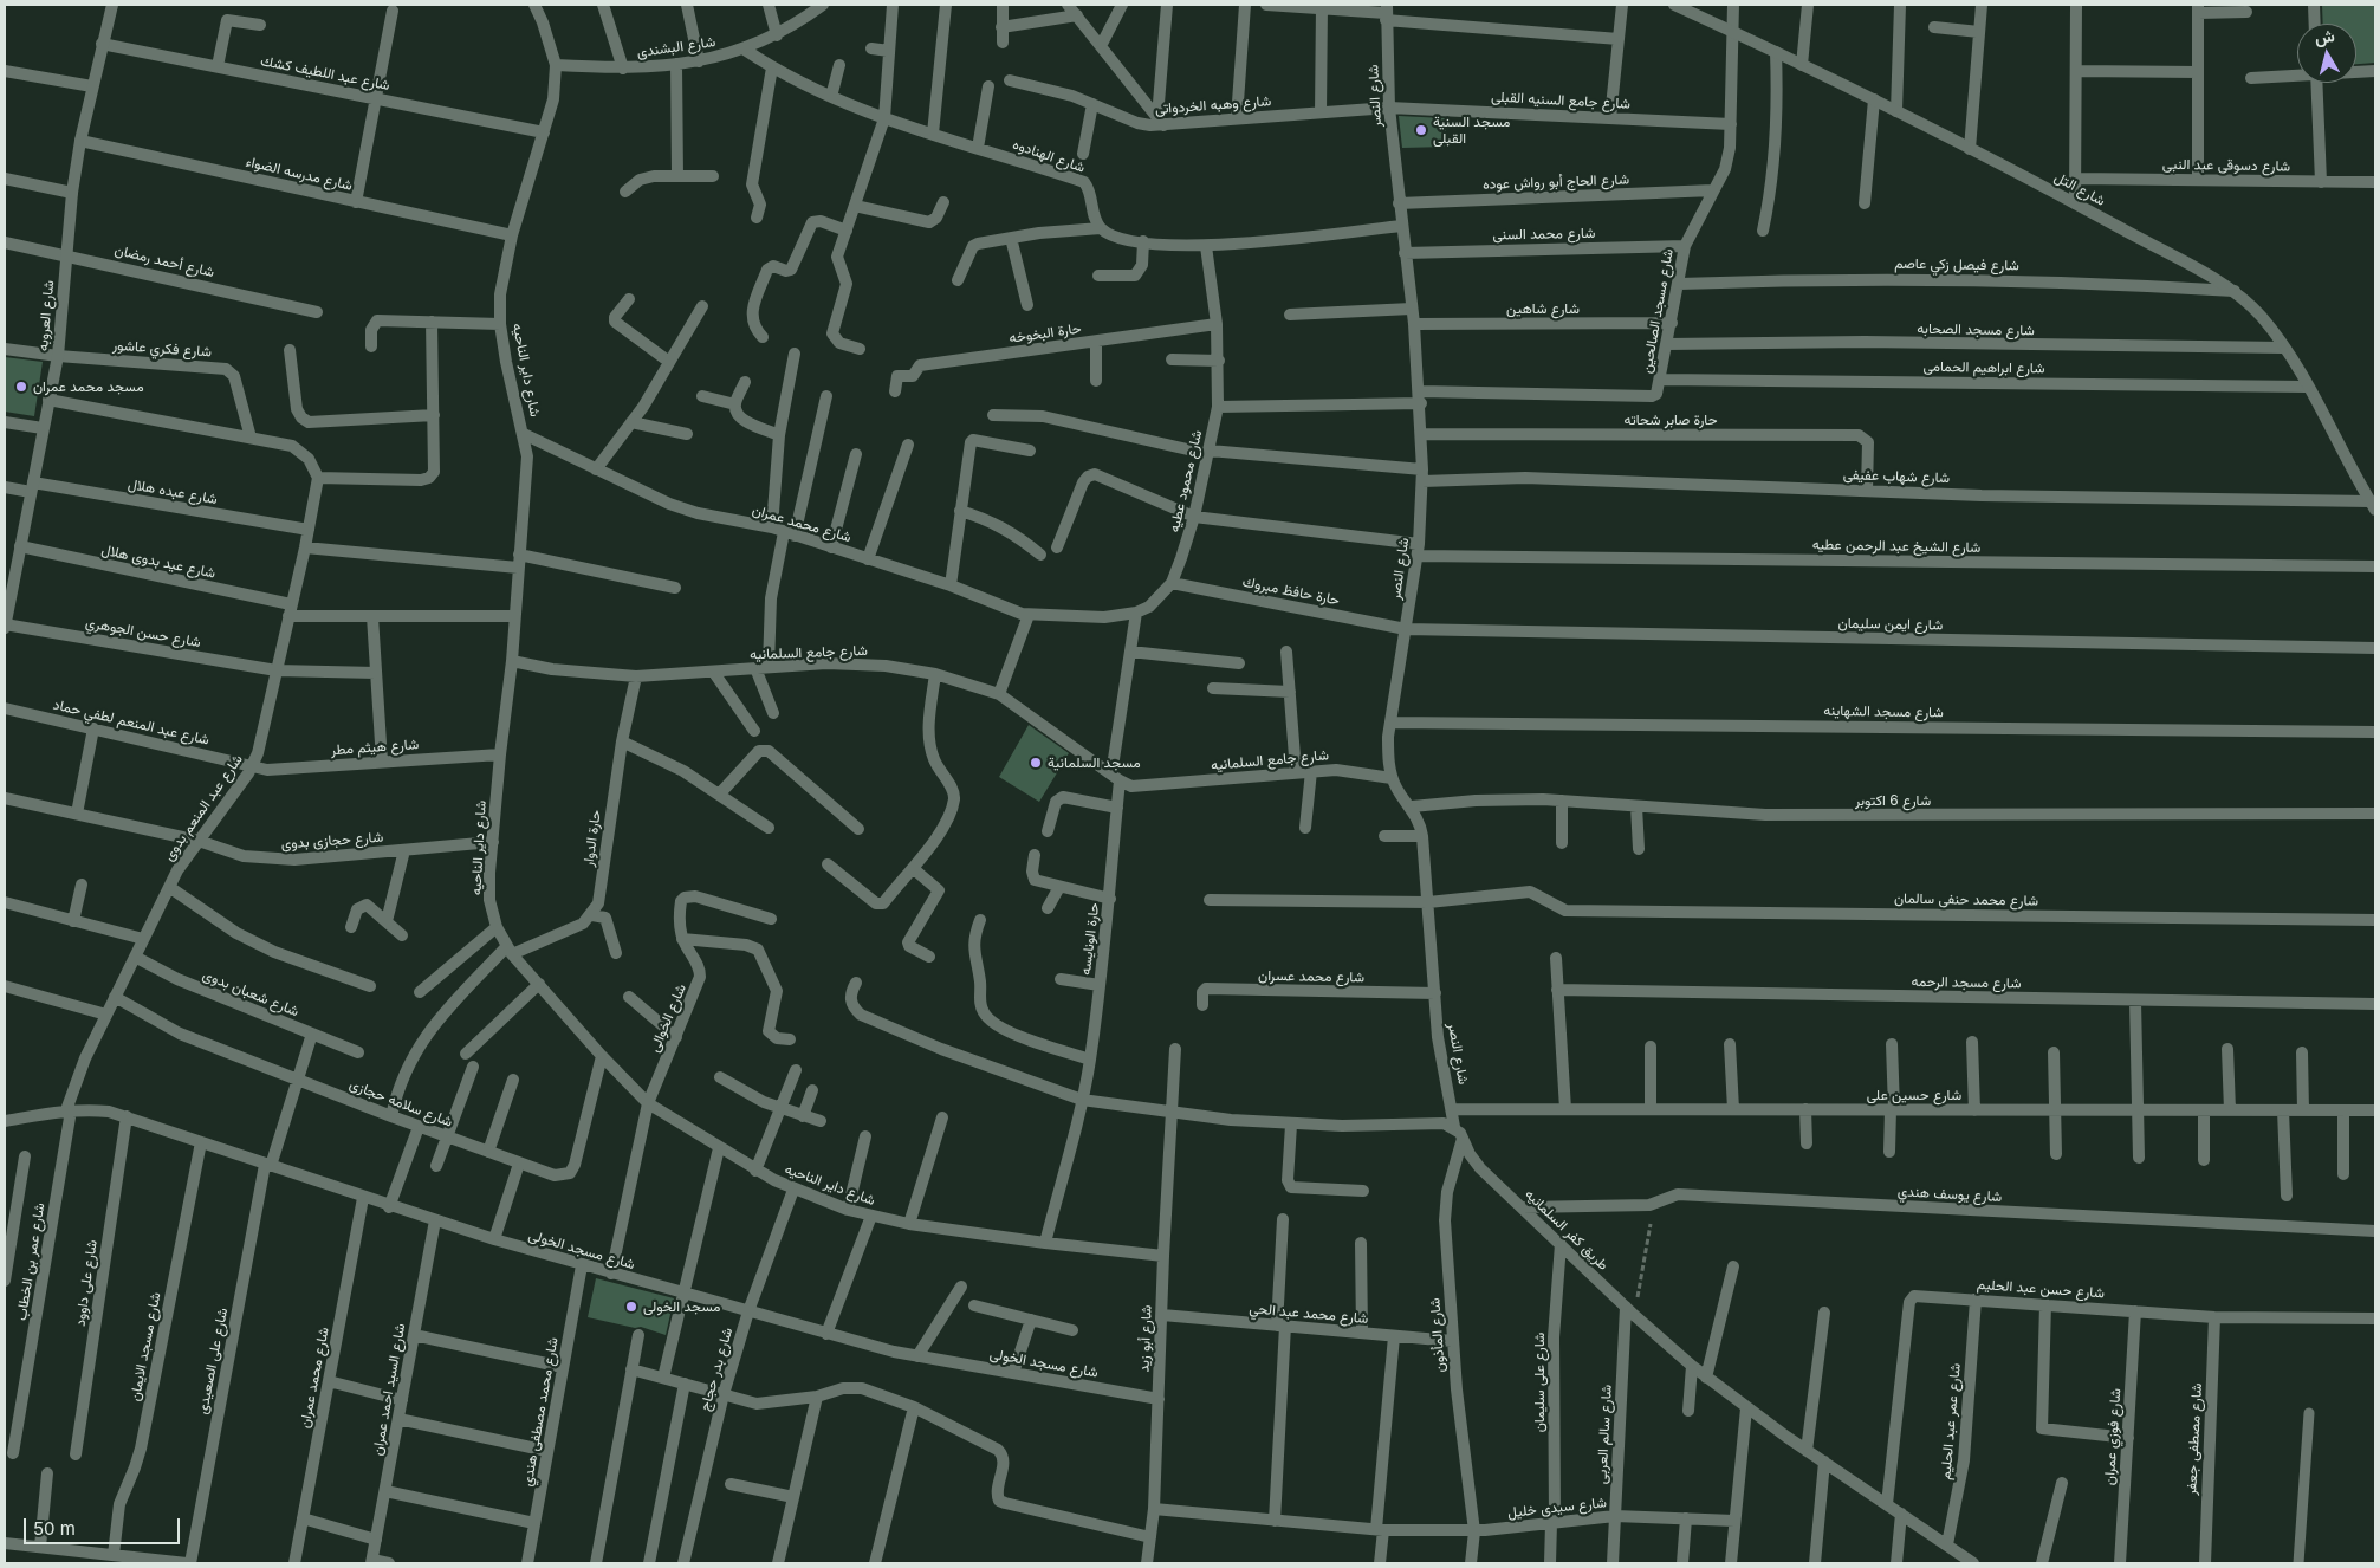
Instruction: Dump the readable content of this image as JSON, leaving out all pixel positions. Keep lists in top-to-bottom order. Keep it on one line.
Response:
{"streets":{"street":["شارع البشندى","شارع عبد اللطيف كشك","شارع النصر","شارع جامع السنيه القبلى","شارع وهبه الخردواتى","شارع الهنادوه","شارع دسوقى عبد النبى","شارع مدرسه الضواء","شارع الحاج أبو رواش عوده","شارع التل","شارع محمد السنى","شارع أحمد رمضان","شارع فيصل زكي عاصم","شارع شاهين","شارع مسجد الصالحين","شارع العروبه","شارع مسجد الصحابه","حارة البخوخه","شارع فكري عاشور","شارع ابراهيم الحمامى","شارع داير الناحيه","حارة صابر شحاته","شارع شهاب عفيفى","شارع محمود عطيه","شارع عبده هلال","شارع محمد عمران","شارع الشيخ عبد الرحمن عطيه","شارع عيد بدوى هلال","حارة حافظ مبروك","شارع ايمن سليمان","شارع حسن الجوهري","شارع جامع السلمانيه","شارع مسجد الشهاينه","شارع عبد المنعم لطفي حماد","شارع هيثم مطر","شارع 6 اكتوبر","شارع عبد المنعم بدوى","حارة الدوار","شارع حجازى بدوى","شارع محمد حنفى سالمان","حارة الونايسه","شارع محمد عسران","شارع مسجد الرحمه","شارع شعبان بدوى","شارع الخوالى","شارع حسين على","شارع سلامه حجازى","شارع يوسف هندي","طريق كفر السلمانيه","شارع مسجد الخولى","شارع عمر بن الخطاب","شارع على داوود","شارع حسن عبد الحليم","شارع محمد عبد الحي","شارع المأذون","شارع أبو زيد","شارع مسجد الايمان","شارع على الصعيدى","شارع بدر حجاج","شارع على سليمان","شارع السيد احمد عمران","شارع محمد مصطفى هندي","شارع عمر عبد الحليم","شارع سالم العربى","شارع فوزي عمران","شارع مصطفى جعفر","شارع سيدى خليل"]},"crossings":[["شارع البشندى","شارع الهنادوه"],["شارع البشندى","شارع داير الناحيه"],["شارع عبد اللطيف كشك","شارع العروبه"],["شارع عبد اللطيف كشك","شارع داير الناحيه"],["شارع النصر","شارع جامع السنيه القبلى"],["شارع النصر","شارع وهبه الخردواتى"],["شارع النصر","شارع الحاج أبو رواش عوده"],["شارع النصر","شارع محمد السنى"],["شارع النصر","شارع شاهين"],["شارع النصر","شارع مسجد الصالحين"],["شارع النصر","حارة صابر شحاته"],["شارع النصر","شارع شهاب عفيفى"],["شارع النصر","شارع الشيخ عبد الرحمن عطيه"],["شارع النصر","حارة حافظ مبروك"],["شارع النصر","شارع ايمن سليمان"],["شارع النصر","شارع جامع السلمانيه"],["شارع النصر","شارع مسجد الشهاينه"],["شارع النصر","شارع 6 اكتوبر"],["شارع النصر","شارع محمد حنفى سالمان"],["شارع النصر","شارع محمد عسران"],["شارع النصر","شارع حسين على"],["شارع النصر","طريق كفر السلمانيه"],["شارع جامع السنيه القبلى","شارع وهبه الخردواتى"],["شارع جامع السنيه القبلى","شارع مسجد الصالحين"],["شارع مدرسه الضواء","شارع العروبه"],["شارع مدرسه الضواء","شارع داير الناحيه"],["شارع الحاج أبو رواش عوده","شارع مسجد الصالحين"],["شارع التل","شارع فيصل زكي عاصم"],["شارع التل","شارع مسجد الصالحين"],["شارع التل","شارع مسجد الصحابه"],["شارع التل","شارع ابراهيم الحمامى"],["شارع التل","شارع شهاب عفيفى"],["شارع محمد السنى","شارع مسجد الصالحين"],["شارع أحمد رمضان","شارع العروبه"],["شارع فيصل زكي عاصم","شارع مسجد الصالحين"],["شارع شاهين","شارع مسجد الصالحين"],["شارع مسجد الصالحين","شارع مسجد الصحابه"],["شارع مسجد الصالحين","شارع ابراهيم الحمامى"],["شارع العروبه","شارع فكري عاشور"],["شارع العروبه","شارع عبده هلال"],["شارع العروبه","شارع عيد بدوى هلال"],["شارع العروبه","شارع حسن الجوهري"],["حارة البخوخه","شارع محمود عطيه"],["شارع داير الناحيه","شارع محمد عمران"],["شارع داير الناحيه","شارع عيد بدوى هلال"],["شارع داير الناحيه","شارع جامع السلمانيه"],["شارع داير الناحيه","شارع هيثم مطر"],["شارع داير الناحيه","شارع حجازى بدوى"],["شارع داير الناحيه","حارة الونايسه"],["شارع داير الناحيه","شارع الخوالى"],["شارع داير الناحيه","شارع سلامه حجازى"],["شارع داير الناحيه","شارع أبو زيد"],["شارع داير الناحيه","شارع بدر حجاج"],["حارة صابر شحاته","شارع شهاب عفيفى"],["شارع شهاب عفيفى","شارع محمود عطيه"],["شارع محمود عطيه","شارع محمد عمران"],["شارع محمود عطيه","شارع الشيخ عبد الرحمن عطيه"],["شارع محمود عطيه","حارة حافظ مبروك"],["شارع محمود عطيه","حارة الونايسه"],["شارع عبده هلال","شارع عبد المنعم بدوى"],["شارع محمد عمران","شارع مسجد الخولى"],["شارع عيد بدوى هلال","شارع عبد المنعم بدوى"],["حارة حافظ مبروك","شارع ايمن سليمان"],["شارع حسن الجوهري","شارع عبد المنعم بدوى"],["شارع جامع السلمانيه","حارة الدوار"],["شارع جامع السلمانيه","حارة الونايسه"],["شارع عبد المنعم لطفي حماد","شارع هيثم مطر"],["شارع عبد المنعم لطفي حماد","شارع عبد المنعم بدوى"],["شارع هيثم مطر","شارع عبد المنعم بدوى"],["شارع عبد المنعم بدوى","شارع حجازى بدوى"],["شارع عبد المنعم بدوى","شارع شعبان بدوى"],["شارع عبد المنعم بدوى","شارع سلامه حجازى"],["شارع عبد المنعم بدوى","شارع مسجد الخولى"],["شارع عبد المنعم بدوى","شارع عمر بن الخطاب"],["شارع شعبان بدوى","شارع على الصعيدى"],["شارع الخوالى","شارع مسجد الخولى"],["شارع سلامه حجازى","شارع على الصعيدى"],["شارع يوسف هندي","طريق كفر السلمانيه"],["طريق كفر السلمانيه","شارع حسن عبد الحليم"],["طريق كفر السلمانيه","شارع المأذون"],["طريق كفر السلمانيه","شارع على سليمان"],["طريق كفر السلمانيه","شارع عمر عبد الحليم"],["طريق كفر السلمانيه","شارع سالم العربى"],["شارع مسجد الخولى","شارع عمر بن الخطاب"],["شارع مسجد الخولى","شارع على داوود"],["شارع مسجد الخولى","شارع أبو زيد"],["شارع مسجد الخولى","شارع مسجد الايمان"],["شارع مسجد الخولى","شارع على الصعيدى"],["شارع مسجد الخولى","شارع بدر حجاج"],["شارع مسجد الخولى","شارع السيد احمد عمران"],["شارع مسجد الخولى","شارع محمد مصطفى هندي"],["شارع حسن عبد الحليم","شارع عمر عبد الحليم"],["شارع حسن عبد الحليم","شارع فوزي عمران"],["شارع حسن عبد الحليم","شارع مصطفى جعفر"],["شارع محمد عبد الحي","شارع المأذون"],["شارع محمد عبد الحي","شارع أبو زيد"],["شارع المأذون","شارع سيدى خليل"],["شارع أبو زيد","شارع سيدى خليل"],["شارع على سليمان","شارع سيدى خليل"],["شارع سالم العربى","شارع سيدى خليل"]],"places":["مسجد السنية القبلى","مسجد محمد عمران","مسجد السلمانية","مسجد الخولى"],"scale_bar":"50 m","north":"top"}
